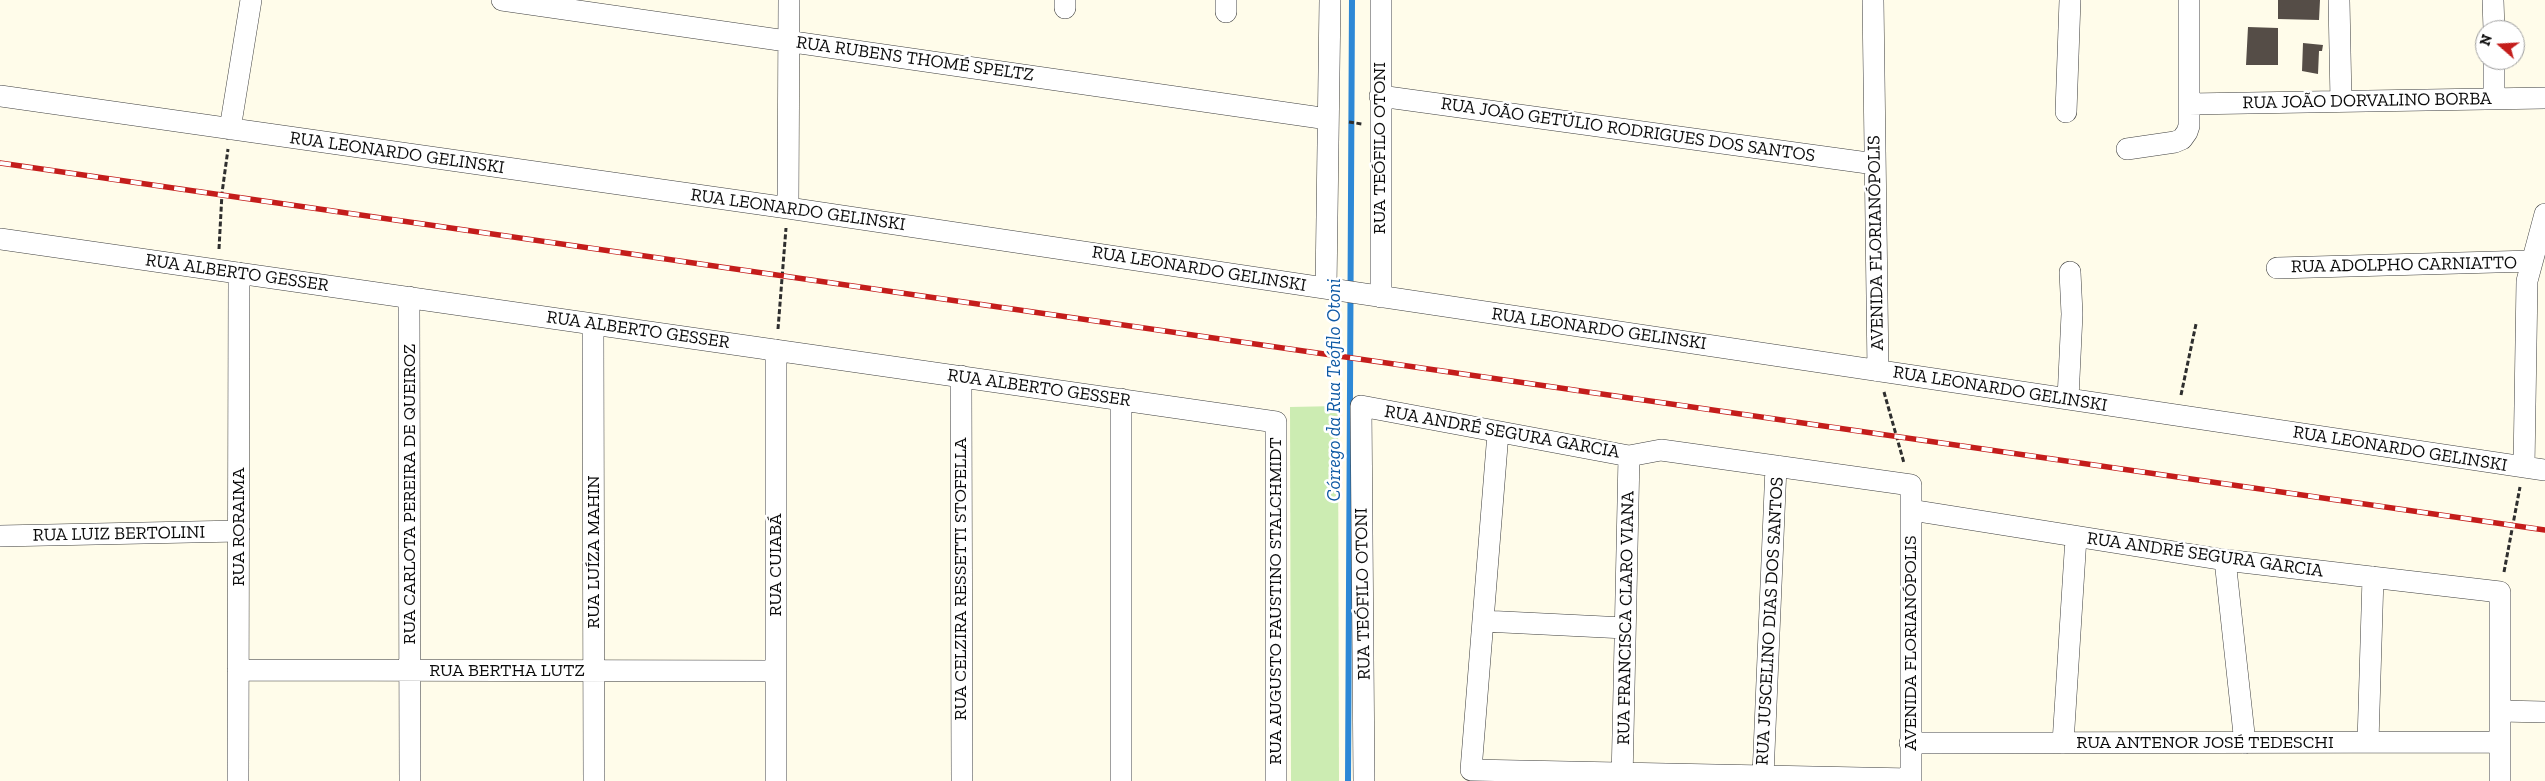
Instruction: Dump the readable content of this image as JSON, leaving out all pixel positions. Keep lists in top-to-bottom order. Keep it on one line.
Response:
{"streets":{"street":["RUA RUBENS THOMÉ SPELTZ","RUA JOÃO DORVALINO BORBA","RUA JOÃO GETÚLIO RODRIGUES DOS SANTOS","RUA TEÓFILO OTONI","RUA LEONARDO GELINSKI","AVENIDA FLORIANÓPOLIS","RUA ADOLPHO CARNIATTO","RUA ALBERTO GESSER","RUA ANDRÉ SEGURA GARCIA","RUA CARLOTA PEREIRA DE QUEIROZ","RUA RORAIMA","RUA LUIZ BERTOLINI","RUA LUÍZA MAHIN","RUA CUIABÁ","RUA CELZIRA RESSETTI STOFELLA","RUA AUGUSTO FAUSTINO STALCHMIDT","RUA FRANCISCA CLARO VIANA","RUA JUSCELINO DIAS DOS SANTOS","RUA BERTHA LUTZ","RUA ANTENOR JOSÉ TEDESCHI"]},"crossings":[["RUA JOÃO GETÚLIO RODRIGUES DOS SANTOS","RUA TEÓFILO OTONI"],["RUA JOÃO GETÚLIO RODRIGUES DOS SANTOS","AVENIDA FLORIANÓPOLIS"],["RUA TEÓFILO OTONI","RUA LEONARDO GELINSKI"],["RUA TEÓFILO OTONI","RUA ANDRÉ SEGURA GARCIA"],["RUA LEONARDO GELINSKI","AVENIDA FLORIANÓPOLIS"],["AVENIDA FLORIANÓPOLIS","RUA ANDRÉ SEGURA GARCIA"],["AVENIDA FLORIANÓPOLIS","RUA ANTENOR JOSÉ TEDESCHI"],["RUA ALBERTO GESSER","RUA CARLOTA PEREIRA DE QUEIROZ"],["RUA ALBERTO GESSER","RUA RORAIMA"],["RUA ALBERTO GESSER","RUA LUÍZA MAHIN"],["RUA ALBERTO GESSER","RUA CUIABÁ"],["RUA ALBERTO GESSER","RUA CELZIRA RESSETTI STOFELLA"],["RUA ALBERTO GESSER","RUA AUGUSTO FAUSTINO STALCHMIDT"],["RUA ANDRÉ SEGURA GARCIA","RUA FRANCISCA CLARO VIANA"],["RUA ANDRÉ SEGURA GARCIA","RUA JUSCELINO DIAS DOS SANTOS"],["RUA CARLOTA PEREIRA DE QUEIROZ","RUA BERTHA LUTZ"],["RUA RORAIMA","RUA LUIZ BERTOLINI"],["RUA RORAIMA","RUA BERTHA LUTZ"],["RUA LUÍZA MAHIN","RUA BERTHA LUTZ"],["RUA CUIABÁ","RUA BERTHA LUTZ"]],"water":["Córrego da Rua Teófilo Otoni"],"north":"left"}
